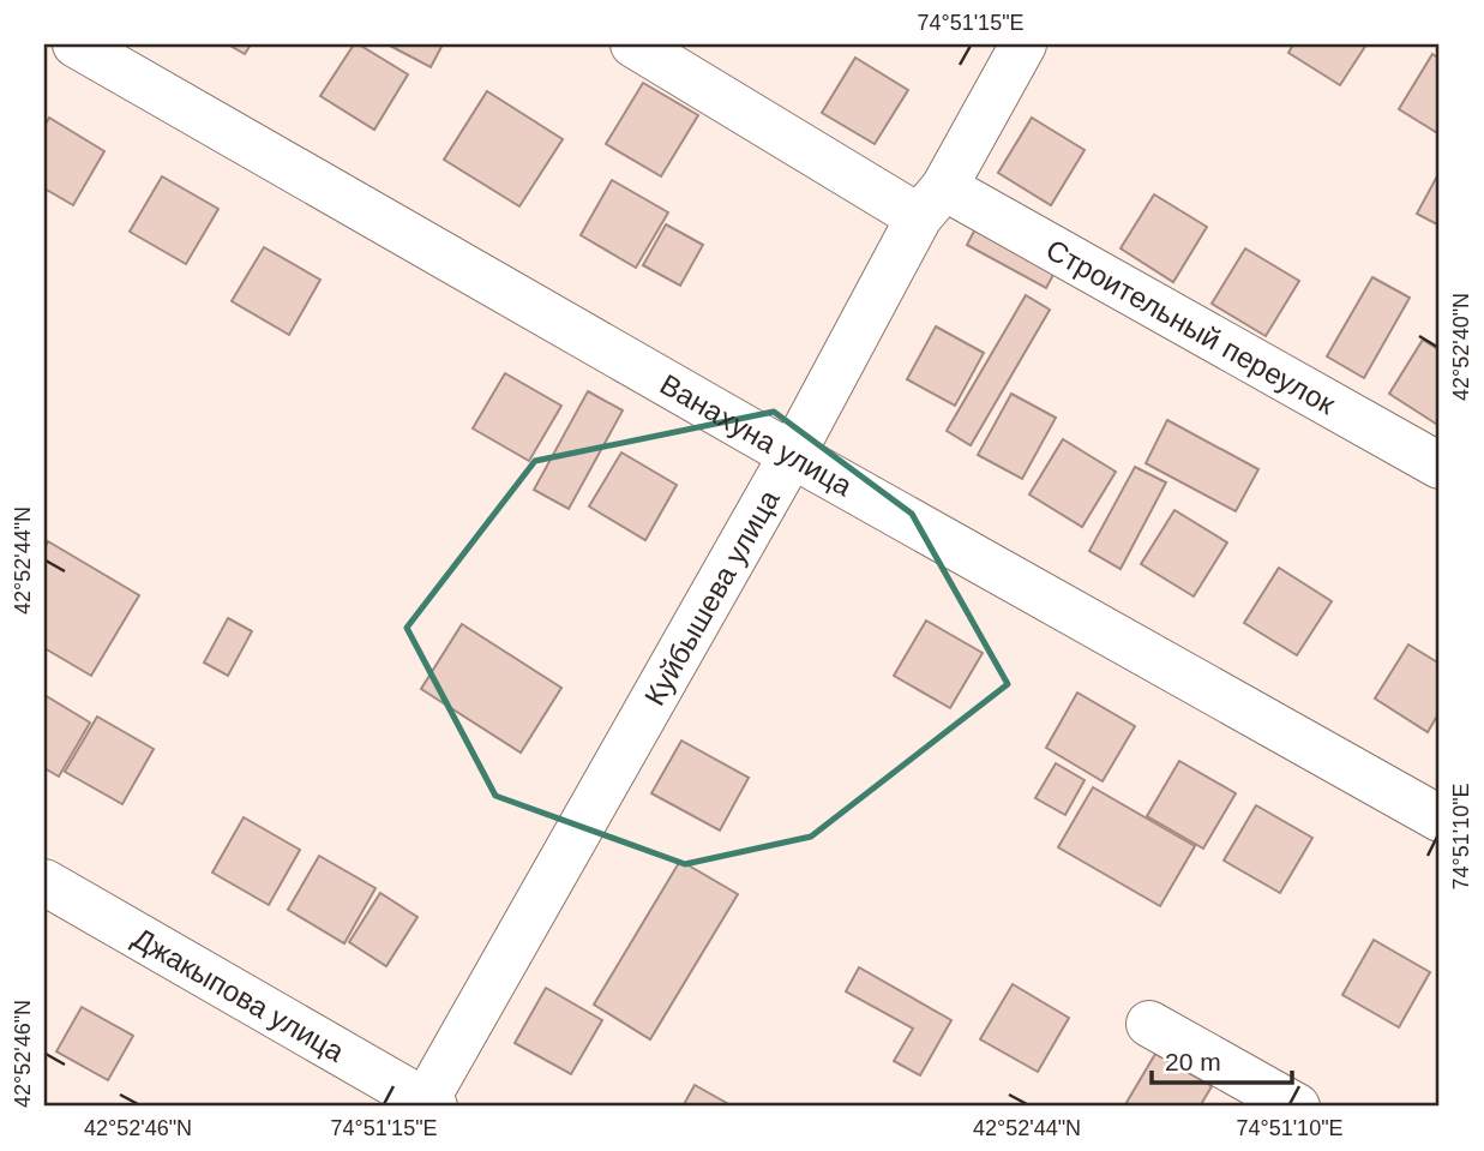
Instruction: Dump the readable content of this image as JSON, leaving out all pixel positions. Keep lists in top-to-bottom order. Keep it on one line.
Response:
{"streets":{"street":["Строительный переулок","Ванахуна улица","Куйбышева улица","Джакыпова улица"]},"crossings":[["Строительный переулок","Куйбышева улица"],["Ванахуна улица","Куйбышева улица"],["Куйбышева улица","Джакыпова улица"]],"scale_bar":"20 m","coordinates":["74°51'15\"E","42°52'40\"N","42°52'44\"N","74°51'10\"E","42°52'46\"N"]}
